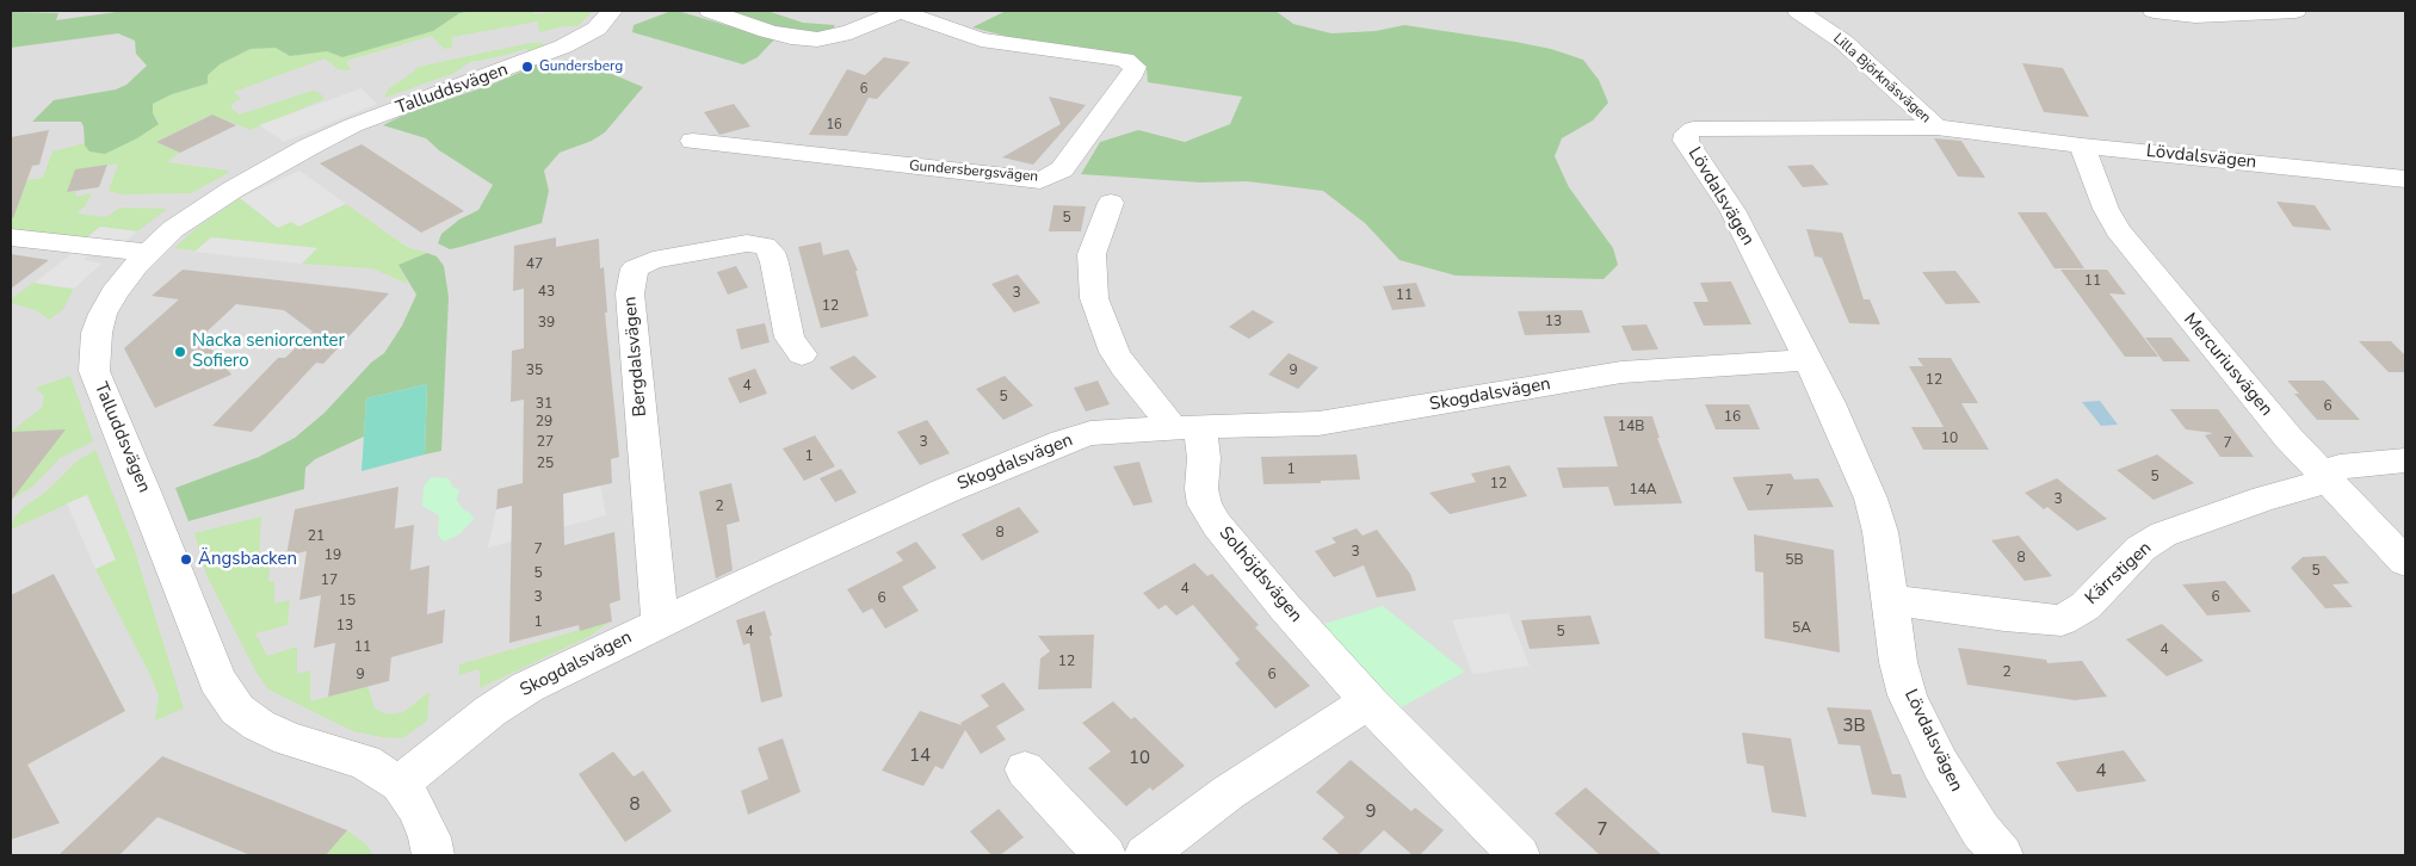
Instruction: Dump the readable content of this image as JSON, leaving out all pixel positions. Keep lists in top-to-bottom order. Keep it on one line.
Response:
{"streets":{"street":["Lilla Björknäsvägen","Talluddsvägen","Lövdalsvägen","Gundersbergsvägen","Bergdalsvägen","Mercuriusvägen","Skogdalsvägen","Kärrstigen","Solhöjdsvägen"]},"crossings":[["Lilla Björknäsvägen","Lövdalsvägen"],["Talluddsvägen","Skogdalsvägen"],["Lövdalsvägen","Mercuriusvägen"],["Lövdalsvägen","Skogdalsvägen"],["Lövdalsvägen","Kärrstigen"],["Bergdalsvägen","Skogdalsvägen"],["Mercuriusvägen","Kärrstigen"],["Skogdalsvägen","Solhöjdsvägen"]],"places":["Gundersberg","Nacka seniorcenter Sofiero","Ängsbacken"],"house_numbers":["6","16","5","47","11","43","3","11","12","13","39","35","9","12","4","5","31","6","16","29","14B","10","27","3","7","1","25","1","5","12","14A","7","3","2","8","21","7","3","19","8","5B","5","5","17","4","3","6","6","15","1","13","5A","4","5","11","4","12","2","9","6","3B","14","10","4","8","9","7"]}
